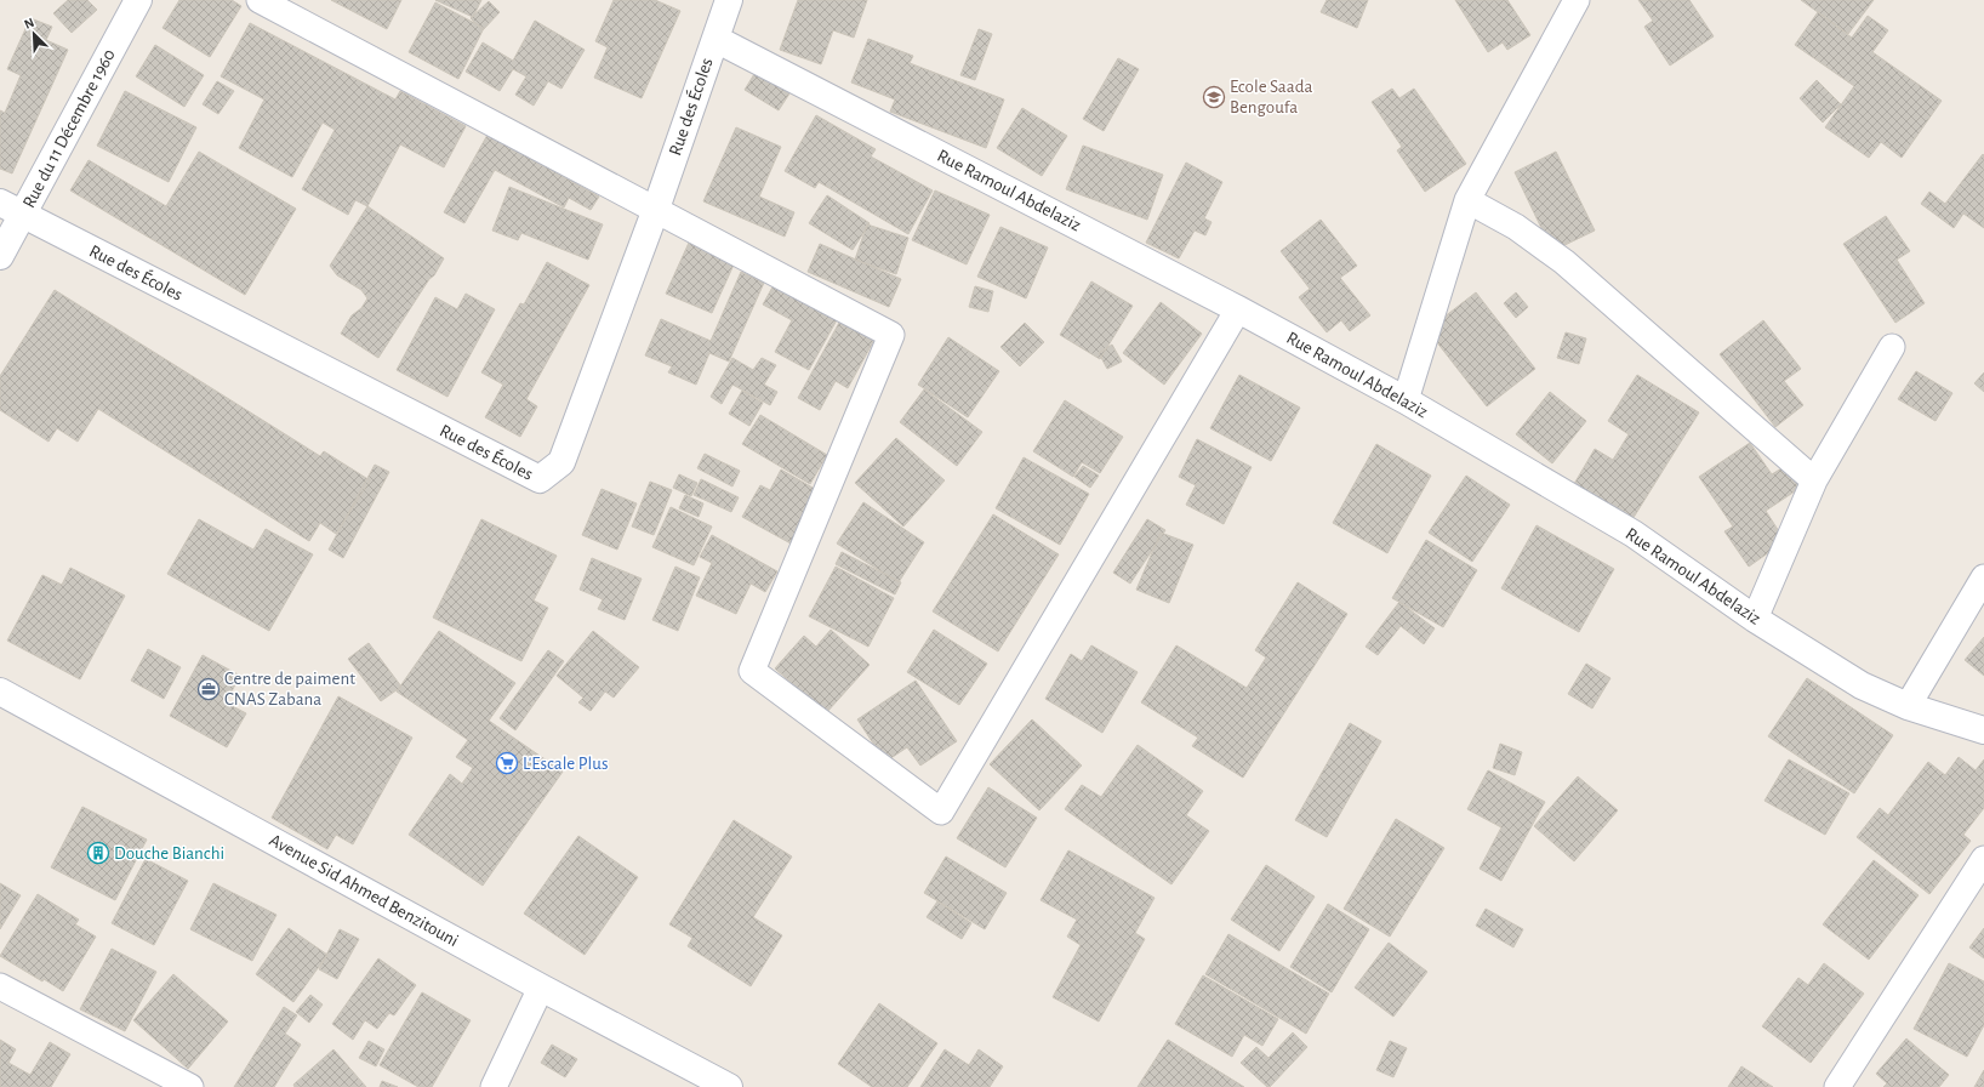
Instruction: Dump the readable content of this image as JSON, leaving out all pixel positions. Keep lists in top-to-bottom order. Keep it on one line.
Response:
{"streets":{"street":["Rue des Écoles","Rue du 11 Décembre 1960","Rue Ramoul Abdelaziz","Avenue Sid Ahmed Benzitouni"]},"crossings":[["Rue des Écoles","Rue du 11 Décembre 1960"],["Rue des Écoles","Rue Ramoul Abdelaziz"]],"places":{"school or university":["Ecole Saada Bengoufa"],"office":["Centre de paiment CNAS Zabana"],"supermarket":["L'Escale Plus"],"building":["Douche Bianchi"]},"north":"top left"}
